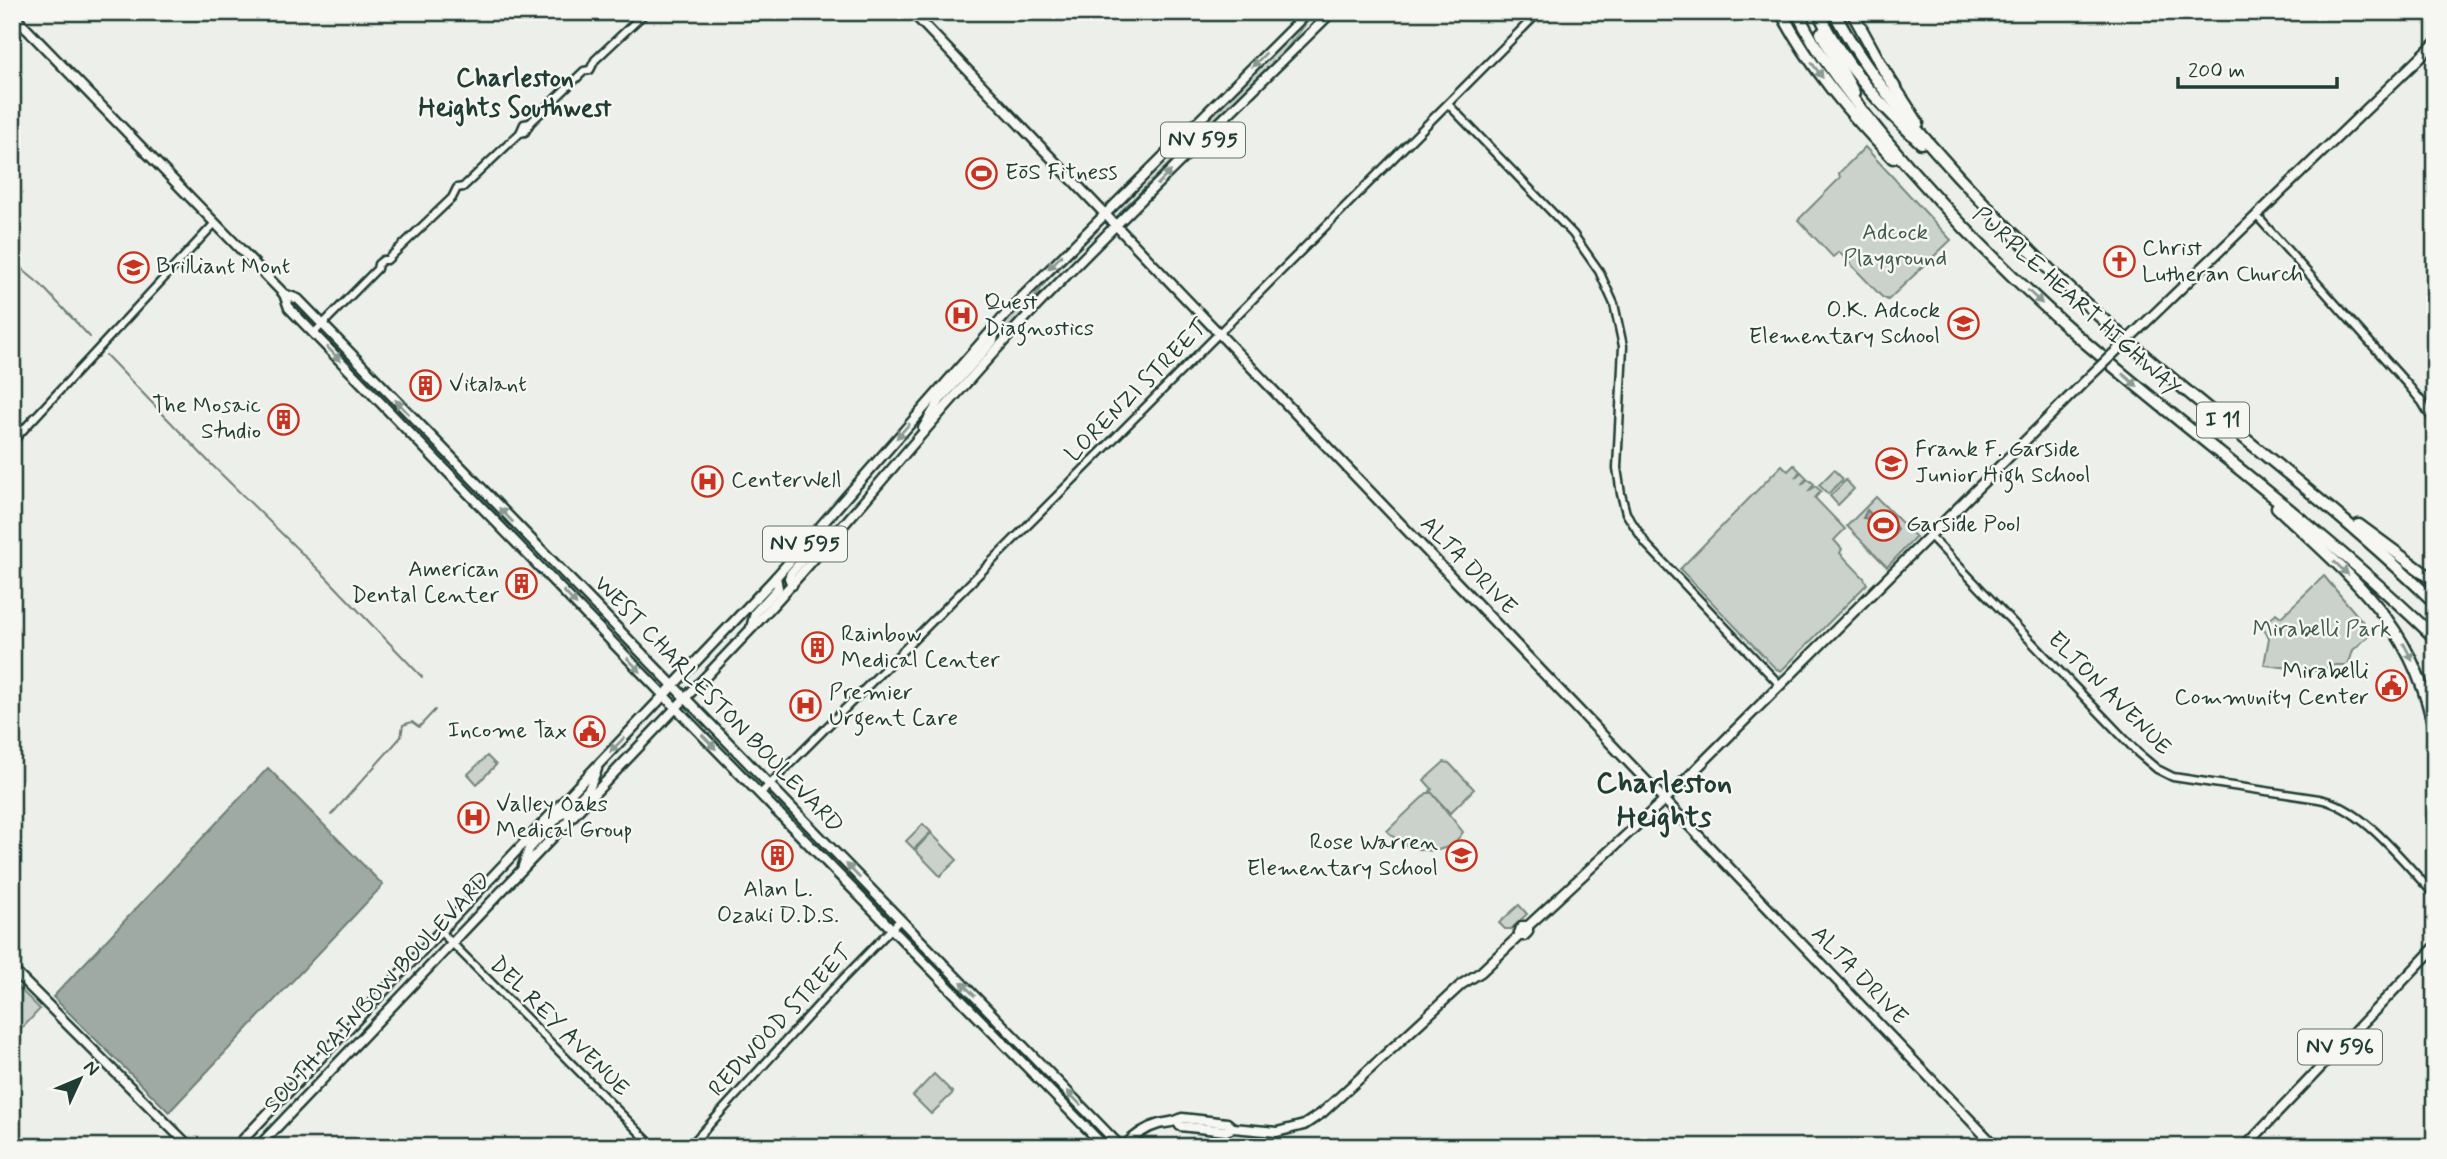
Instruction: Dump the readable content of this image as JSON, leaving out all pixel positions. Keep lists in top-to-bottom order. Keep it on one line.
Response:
{"streets":{"highway":["PURPLE HEART HIGHWAY","I 11"],"main road":["NV 595","ALTA DRIVE","WEST CHARLESTON BOULEVARD","SOUTH RAINBOW BOULEVARD","NV 596"],"street":["LORENZI STREET","ELTON AVENUE","REDWOOD STREET","DEL REY AVENUE"]},"crossings":[["LORENZI STREET","ALTA DRIVE"],["LORENZI STREET","WEST CHARLESTON BOULEVARD"],["ALTA DRIVE","SOUTH RAINBOW BOULEVARD"],["WEST CHARLESTON BOULEVARD","SOUTH RAINBOW BOULEVARD"],["WEST CHARLESTON BOULEVARD","REDWOOD STREET"],["SOUTH RAINBOW BOULEVARD","DEL REY AVENUE"]],"districts":["Charleston Heights Southwest","Charleston Heights"],"parks":["Adcock Playground","Mirabelli Park"],"places":{"sports":["EōS Fitness","Garside Pool"],"church":["Christ Lutheran Church"],"school or university":["Brilliant Mont","O.K. Adcock Elementary School","Frank F. Garside Junior High School","Rose Warren Elementary School"],"hospital":["Quest Diagnostics","CenterWell","Premier Urgent Care","Valley Oaks Medical Group"],"building":["Vitalant","The Mosaic Studio","American Dental Center","Rainbow Medical Center","Alan L. Ozaki D.D.S."],"public building":["Mirabelli Community Center","Income Tax"]},"scale_bar":"200 m","north":"top right"}
